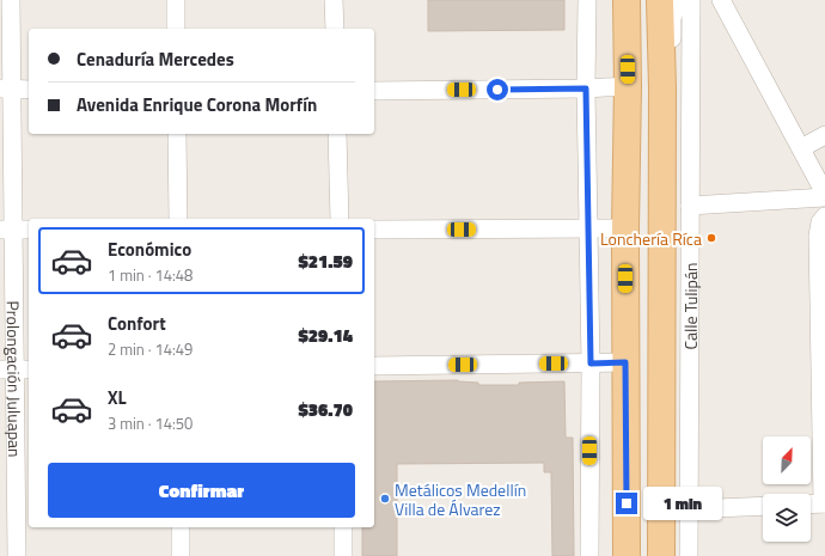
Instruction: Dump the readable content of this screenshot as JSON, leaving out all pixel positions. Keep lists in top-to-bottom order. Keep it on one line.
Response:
{"streets":{"street":["Calle Tulipán","Prolongación Juluapan"]},"places":["Lonchería Ríca","Metálicos Medellín Villa de Álvarez"],"north":"top right","page":{"banner":["Cenaduría Mercedes","Avenida Enrique Corona Morfín"],"list":[{"name":"Económico","note":"1 min · 14:48","value":"$21.59"},{"name":"Confort","note":"2 min · 14:49","value":"$29.14"},{"name":"XL","note":"3 min · 14:50","value":"$36.70"}],"buttons":"Confirmar","bubble":"1 min"}}
